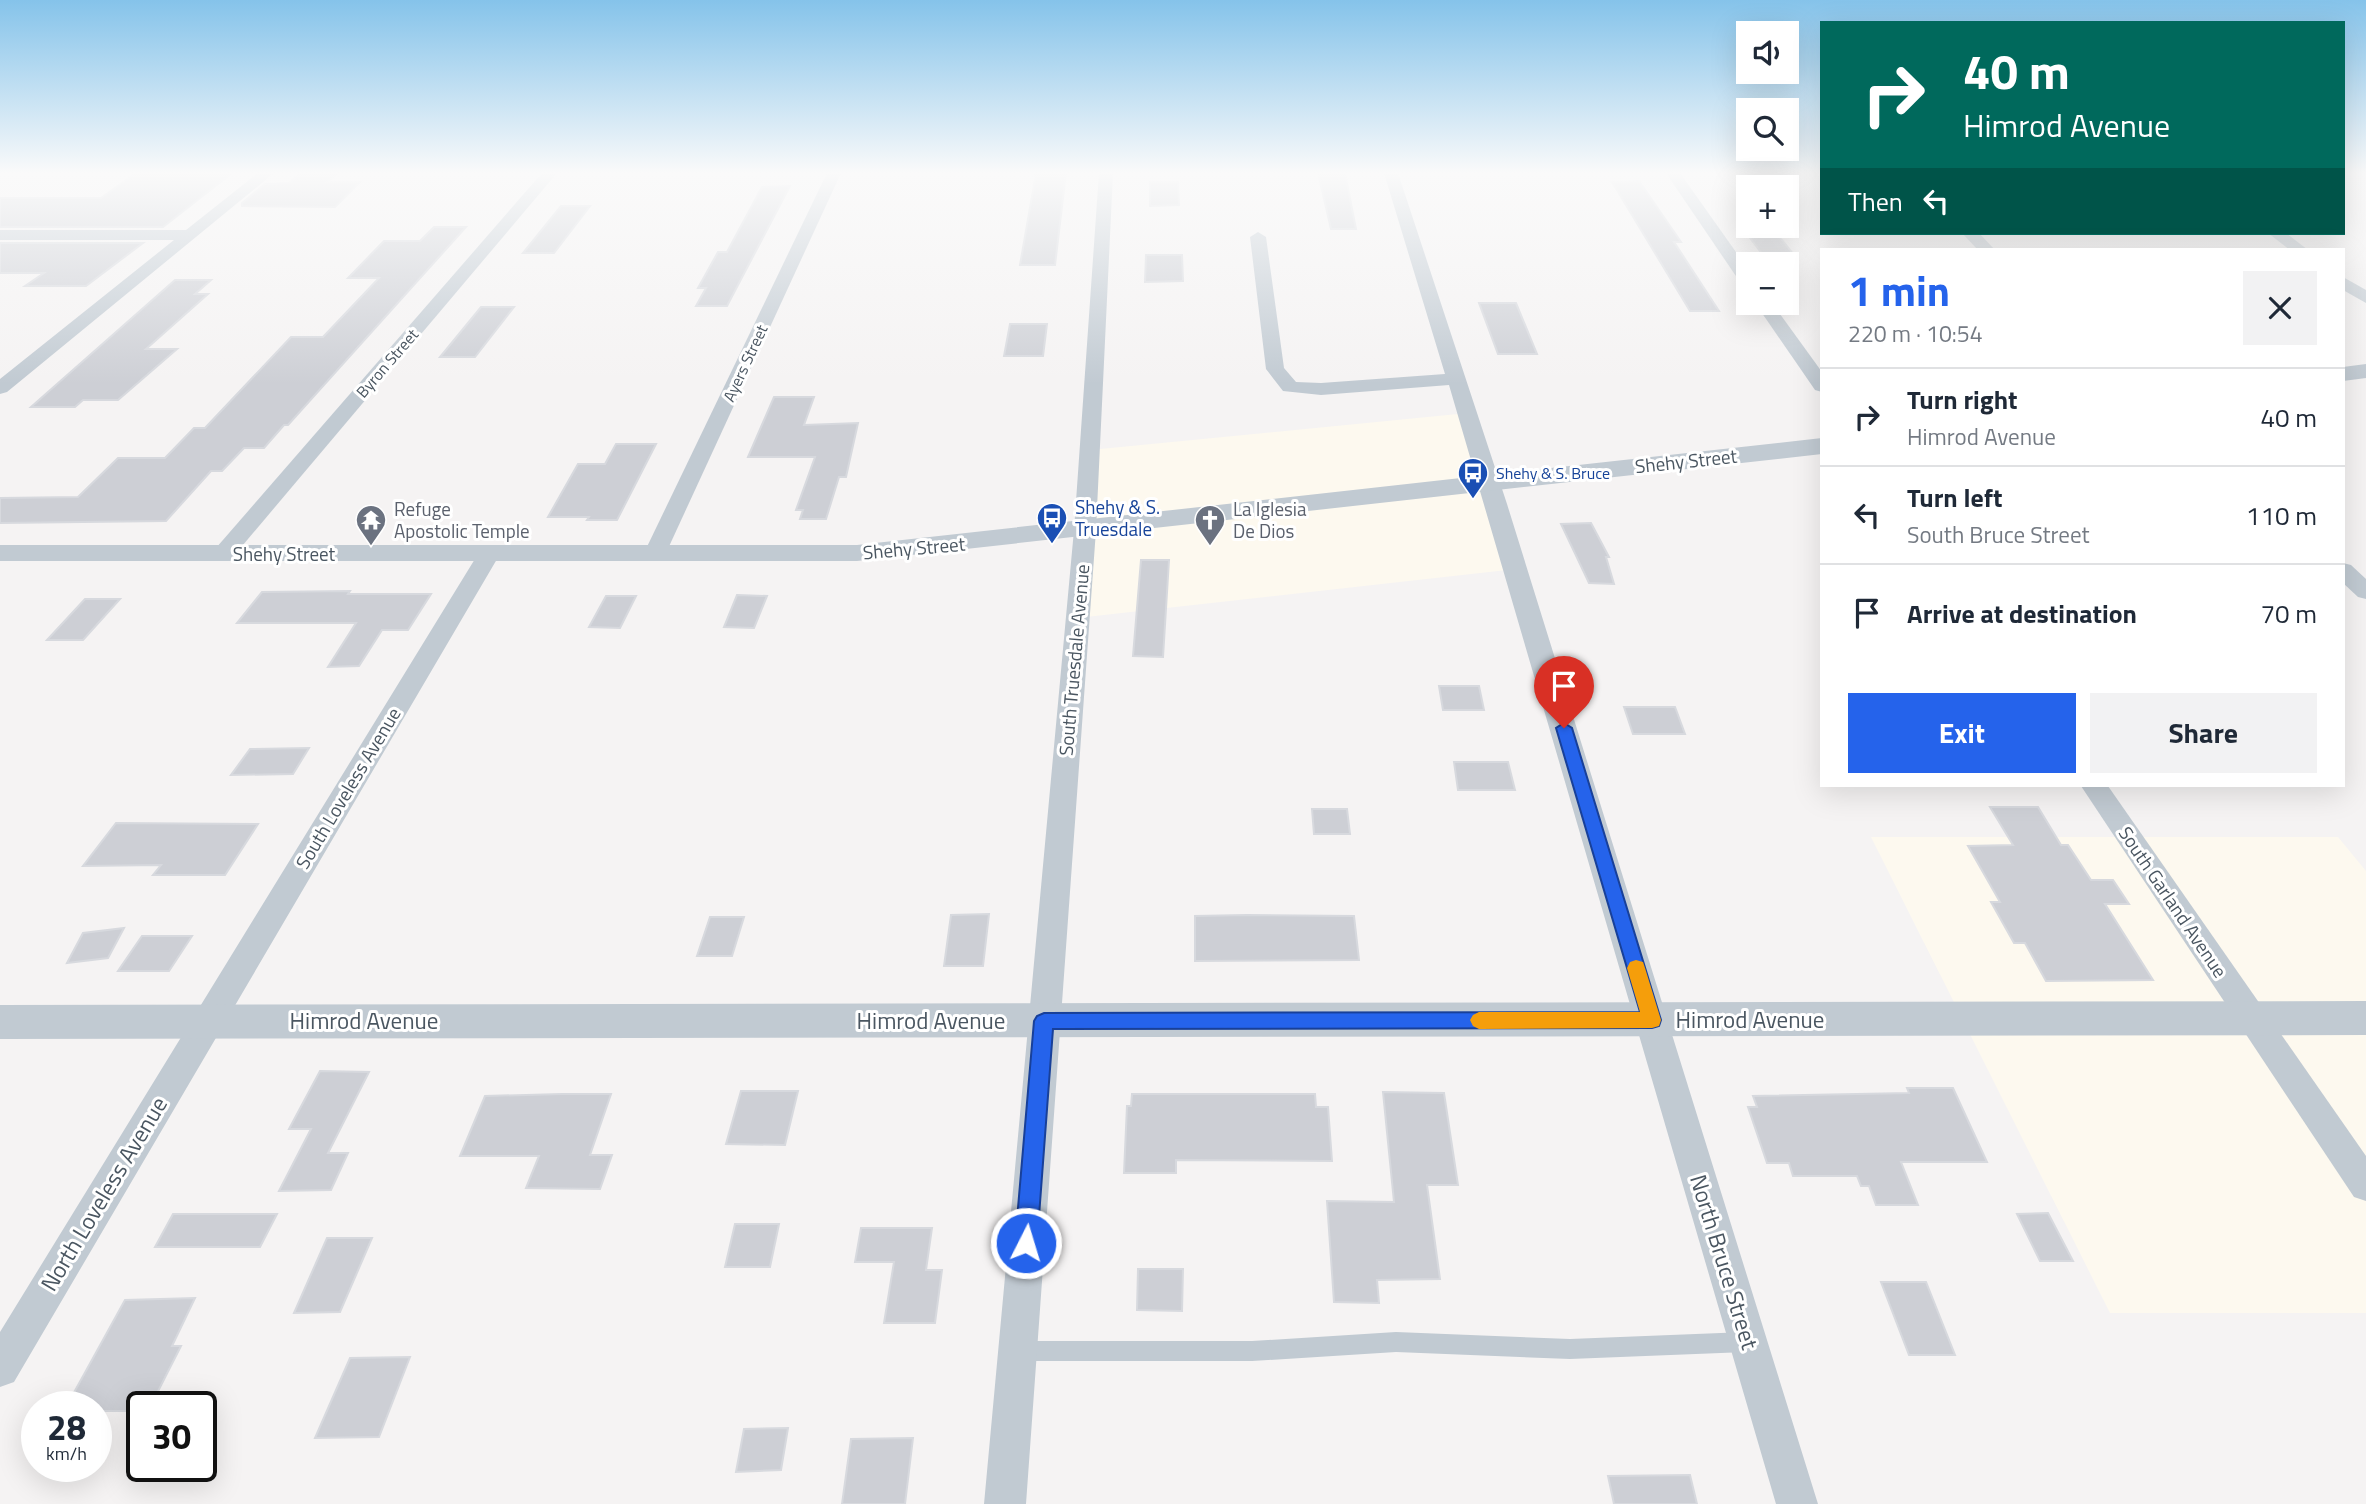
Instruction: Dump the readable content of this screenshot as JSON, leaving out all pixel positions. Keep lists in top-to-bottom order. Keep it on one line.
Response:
{"streets":{"street":["Byron Street","Ayers Street","Shehy Street","South Truesdale Avenue","South Loveless Avenue","South Garland Avenue","Himrod Avenue","North Loveless Avenue","North Bruce Street"]},"crossings":[["Byron Street","Shehy Street"],["Ayers Street","Shehy Street"],["Shehy Street","South Truesdale Avenue"],["Shehy Street","South Loveless Avenue"],["Shehy Street","North Bruce Street"],["South Truesdale Avenue","Himrod Avenue"],["South Loveless Avenue","Himrod Avenue"],["South Loveless Avenue","North Loveless Avenue"],["South Garland Avenue","Himrod Avenue"],["Himrod Avenue","North Loveless Avenue"],["Himrod Avenue","North Bruce Street"]],"places":{"bus stop":["Shehy & S. Bruce","Shehy & S. Truesdale"],"temple":["Refuge Apostolic Temple"],"church":["La Iglesia De Dios"]},"page":{"map_buttons":["+","−"],"turn":["40 m","Himrod Avenue"],"then":"Then","heading":["1 min","220 m · 10:54"],"list":[{"name":"Turn right","note":"Himrod Avenue","value":"40 m"},{"name":"Turn left","note":"South Bruce Street","value":"110 m"},{"name":"Arrive at destination","value":"70 m"}],"buttons":["Exit","Share"],"speed":"28 km/h","limit":"30"}}
